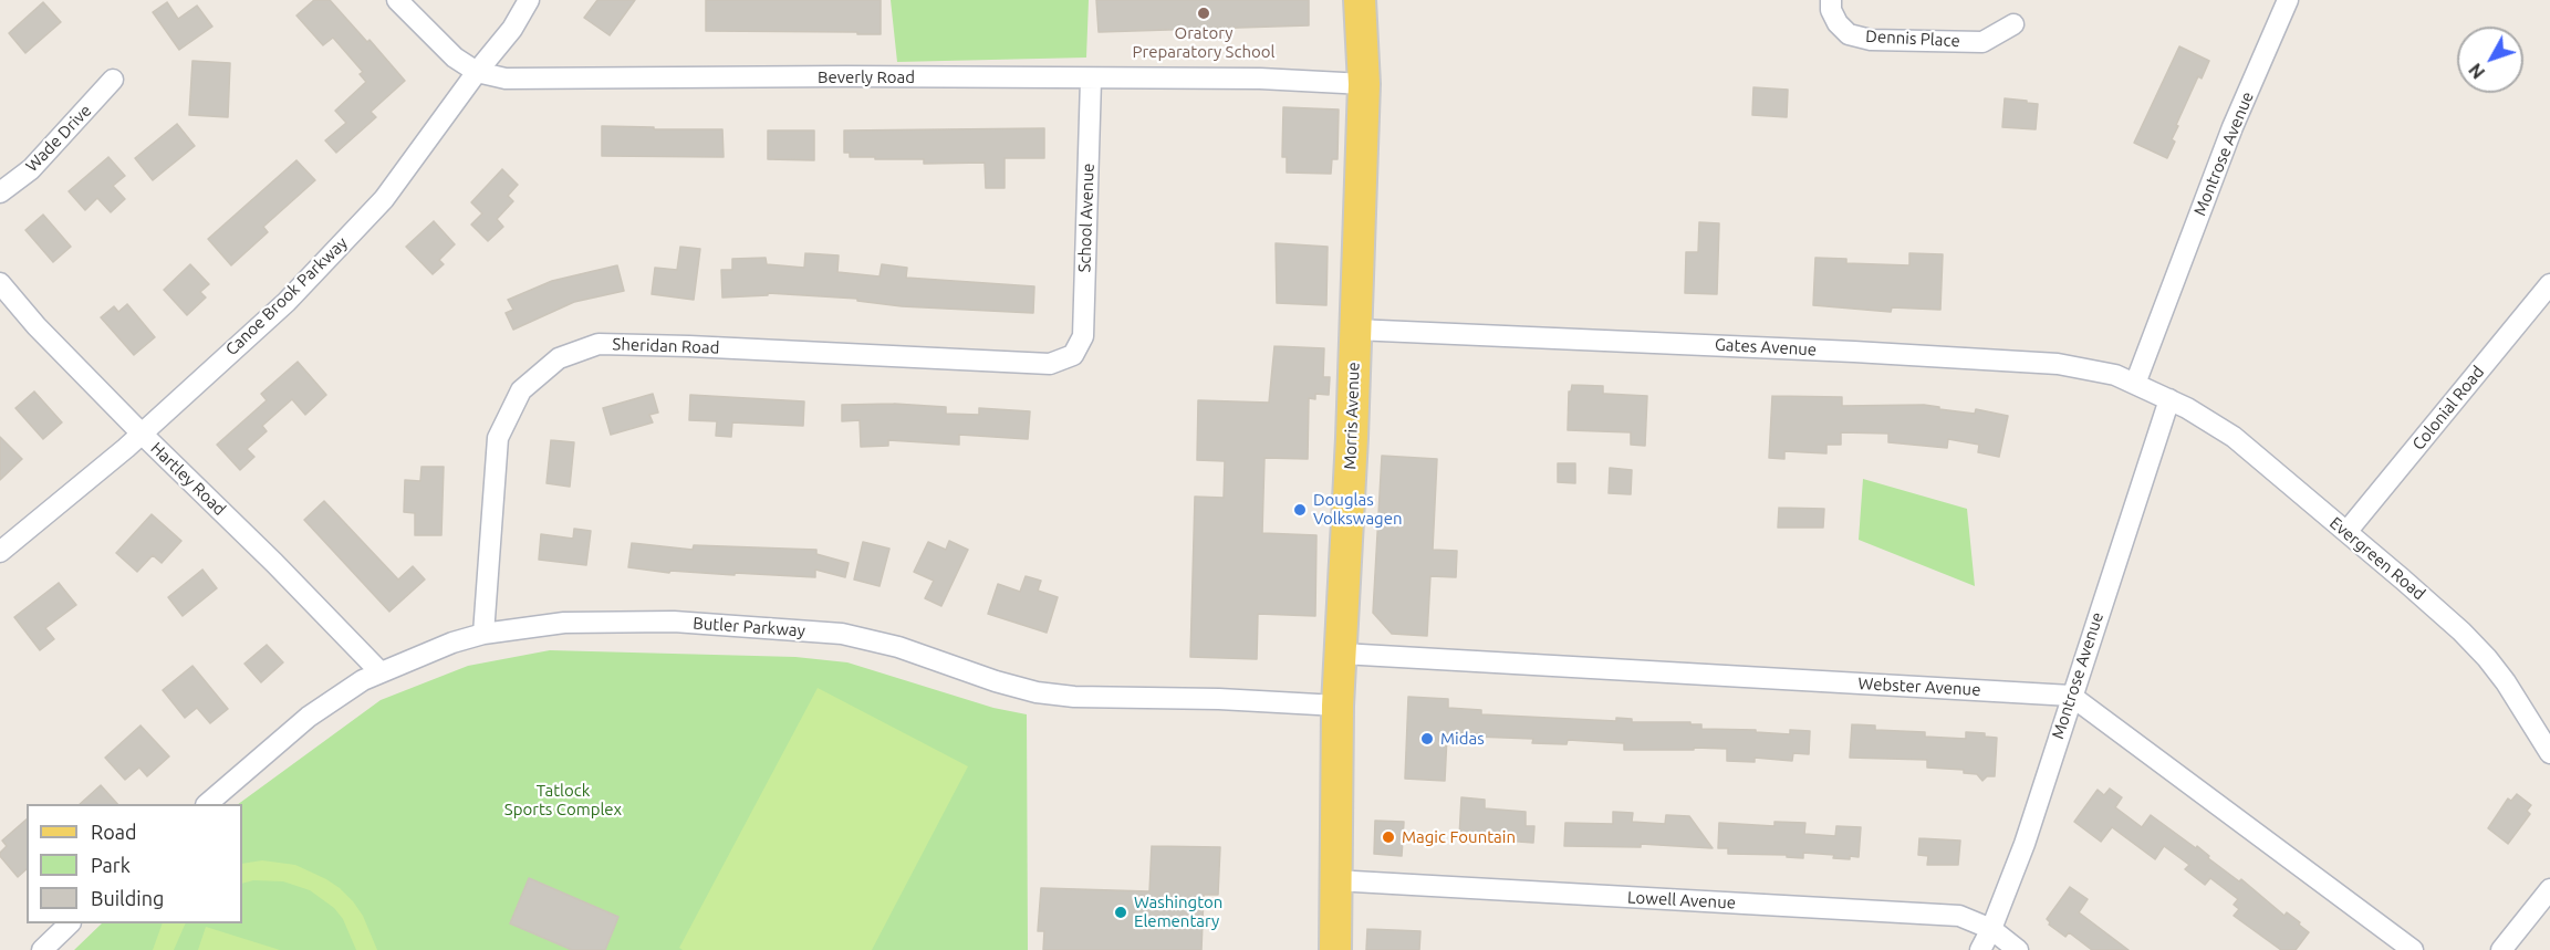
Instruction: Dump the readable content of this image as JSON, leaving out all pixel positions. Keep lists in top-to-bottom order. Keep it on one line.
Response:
{"streets":{"main road":["Morris Avenue"],"street":["Dennis Place","Beverly Road","Wade Drive","Montrose Avenue","School Avenue","Canoe Brook Parkway","Sheridan Road","Gates Avenue","Colonial Road","Hartley Road","Evergreen Road","Butler Parkway","Webster Avenue","Lowell Avenue"]},"crossings":[["Beverly Road","School Avenue"],["Beverly Road","Canoe Brook Parkway"],["Beverly Road","Morris Avenue"],["Montrose Avenue","Gates Avenue"],["Montrose Avenue","Evergreen Road"],["Montrose Avenue","Webster Avenue"],["Montrose Avenue","Lowell Avenue"],["School Avenue","Sheridan Road"],["Canoe Brook Parkway","Hartley Road"],["Sheridan Road","Butler Parkway"],["Gates Avenue","Morris Avenue"],["Gates Avenue","Evergreen Road"],["Colonial Road","Evergreen Road"],["Morris Avenue","Butler Parkway"],["Morris Avenue","Webster Avenue"],["Morris Avenue","Lowell Avenue"],["Hartley Road","Butler Parkway"]],"parks":["Tatlock Sports Complex"],"places":["Oratory Preparatory School","Douglas Volkswagen","Midas","Magic Fountain","Washington Elementary"],"legend":["Road","Park","Building"],"north":"bottom left"}
